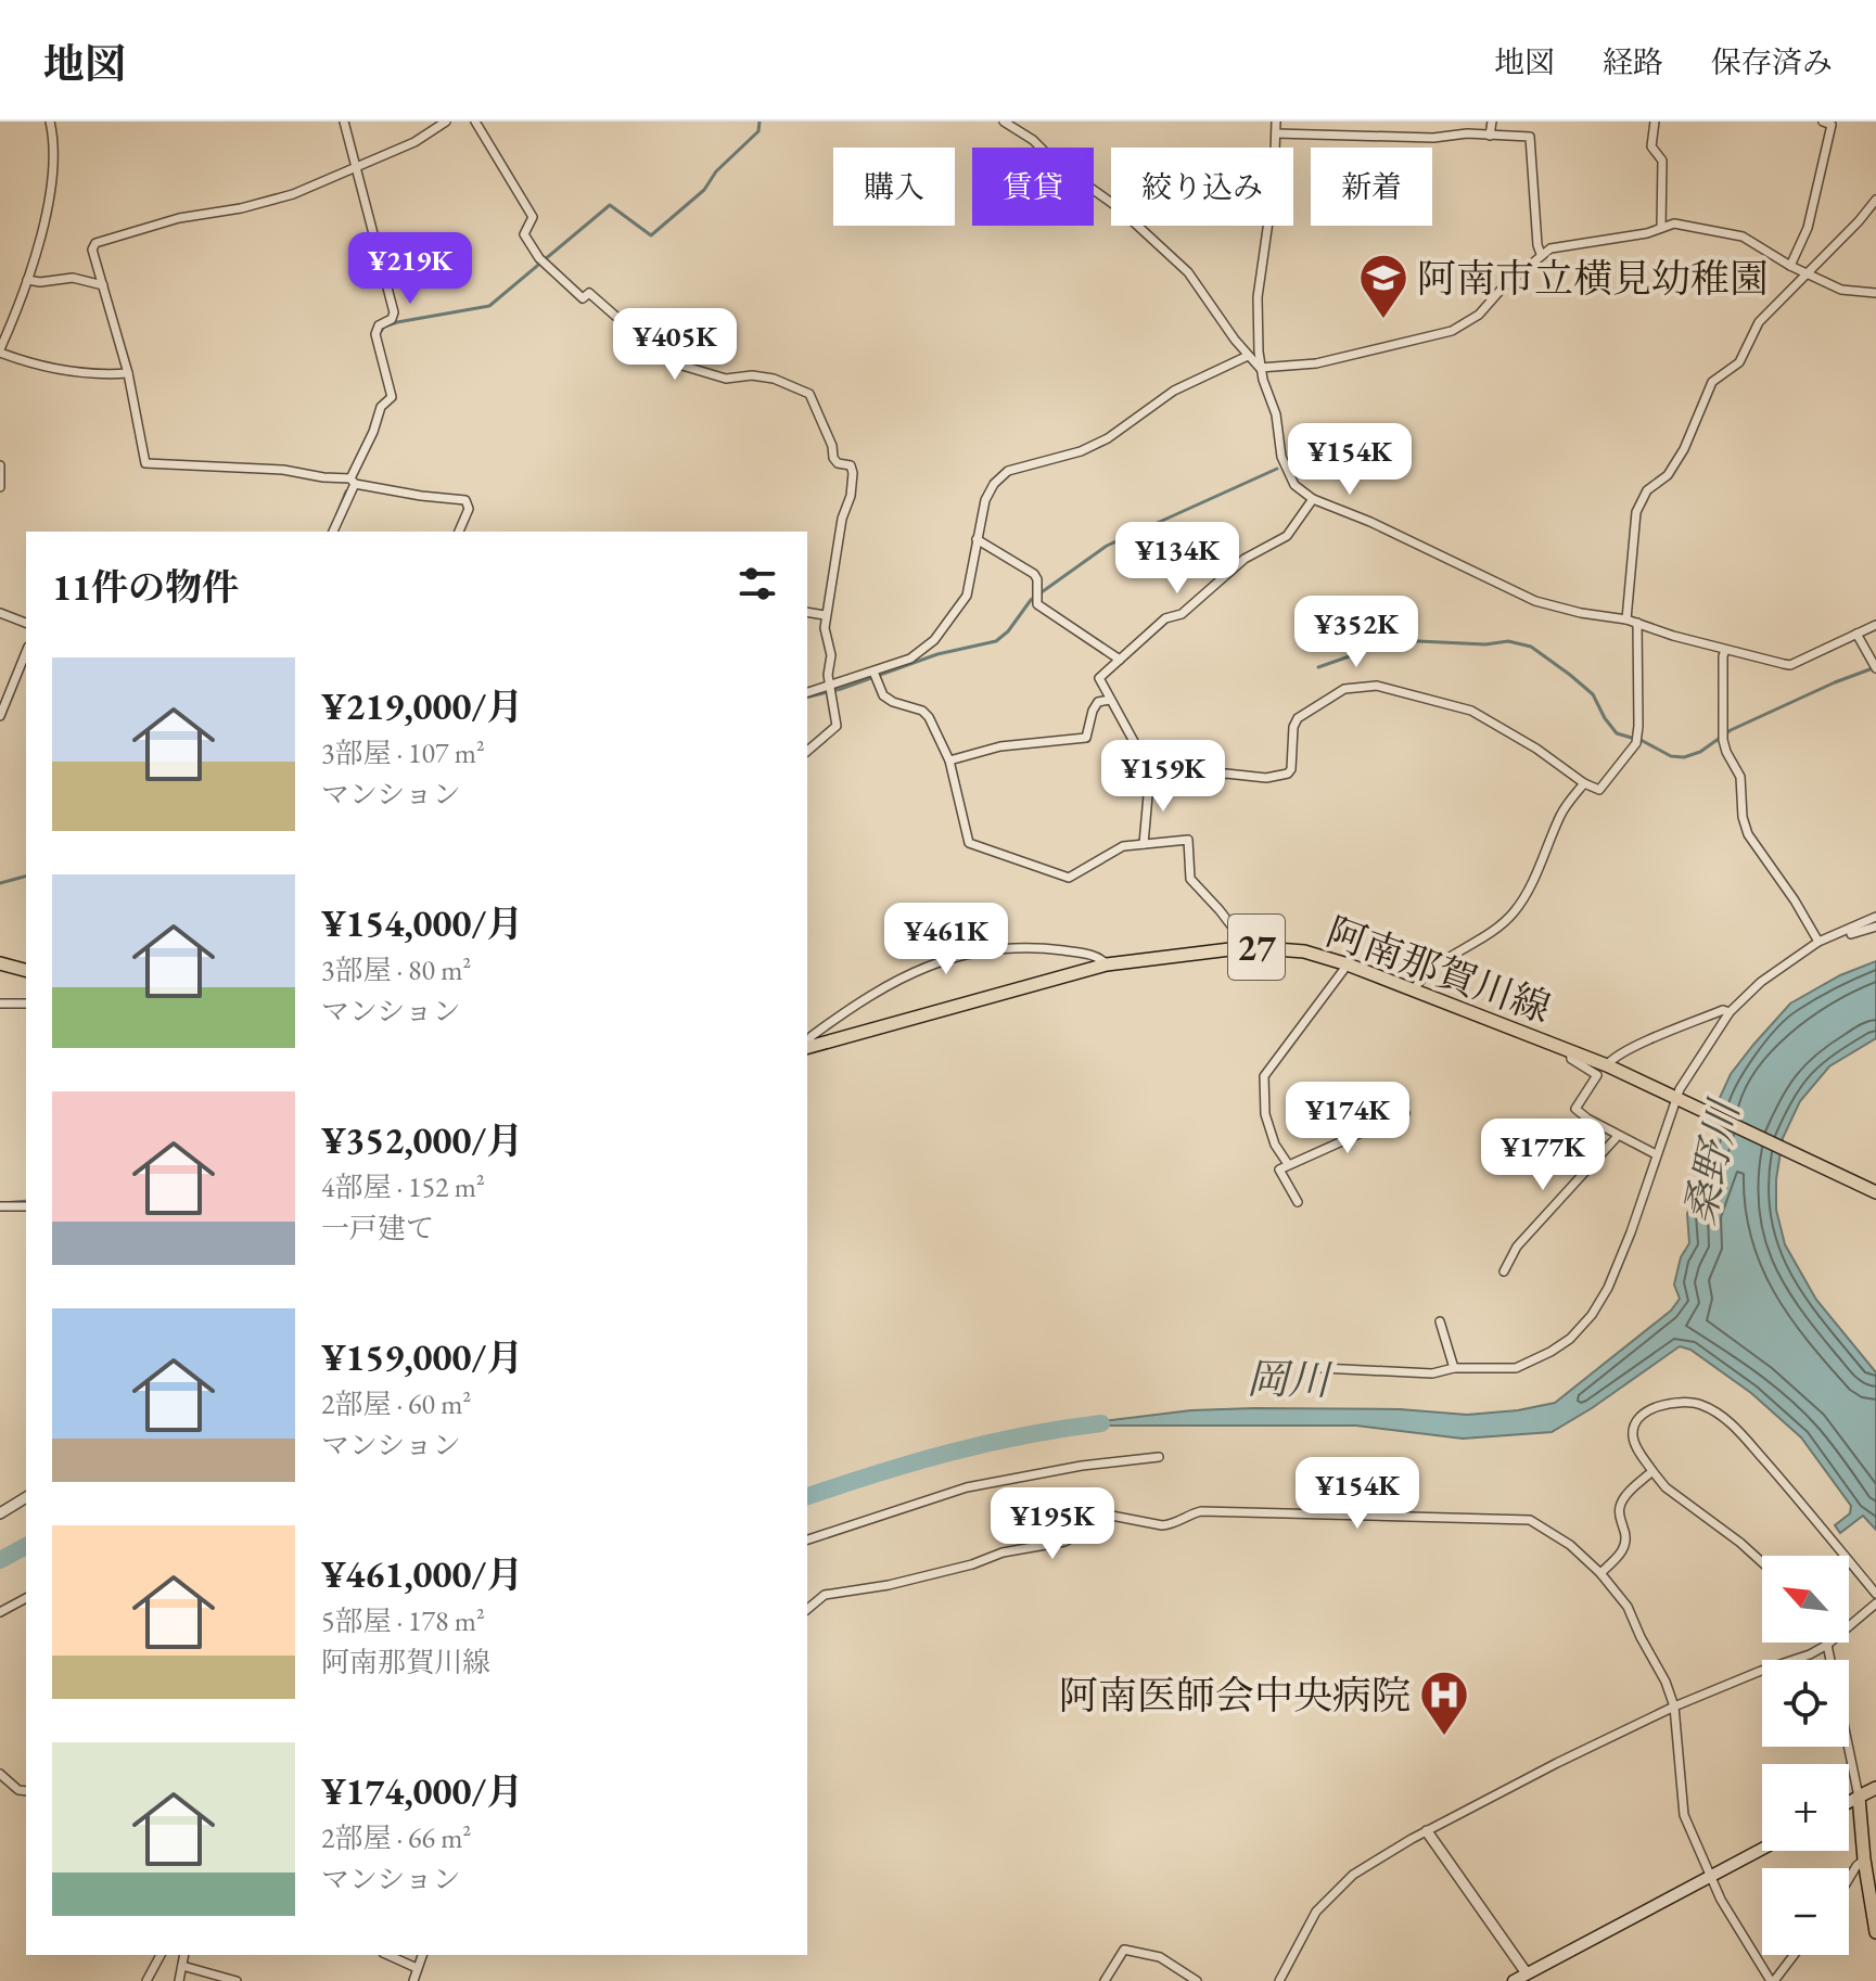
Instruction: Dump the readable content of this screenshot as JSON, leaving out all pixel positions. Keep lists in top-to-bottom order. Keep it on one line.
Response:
{"streets":{"main road":["27","阿南那賀川線"]},"water":["桑野川","岡川"],"places":{"school or university":["阿南市立横見幼稚園"],"hospital":["阿南医師会中央病院"]},"north":"top left","page":{"header":"地図","nav":["地図","経路","保存済み"],"chip":["購入","賃貸","絞り込み","新着"],"price":["¥219K","¥405K","¥154K","¥134K","¥352K","¥159K","¥461K","¥174K","¥177K","¥154K","¥195K"],"heading":"11件の物件","list":[{"name":"¥219,000/月","note":"3部屋 · 107 m² · マンション"},{"name":"¥154,000/月","note":"3部屋 · 80 m² · マンション"},{"name":"¥352,000/月","note":"4部屋 · 152 m² · 一戸建て"},{"name":"¥159,000/月","note":"2部屋 · 60 m² · マンション"},{"name":"¥461,000/月","note":"5部屋 · 178 m² · 阿南那賀川線"},{"name":"¥174,000/月","note":"2部屋 · 66 m² · マンション"}],"map_buttons":["+","−"]}}
